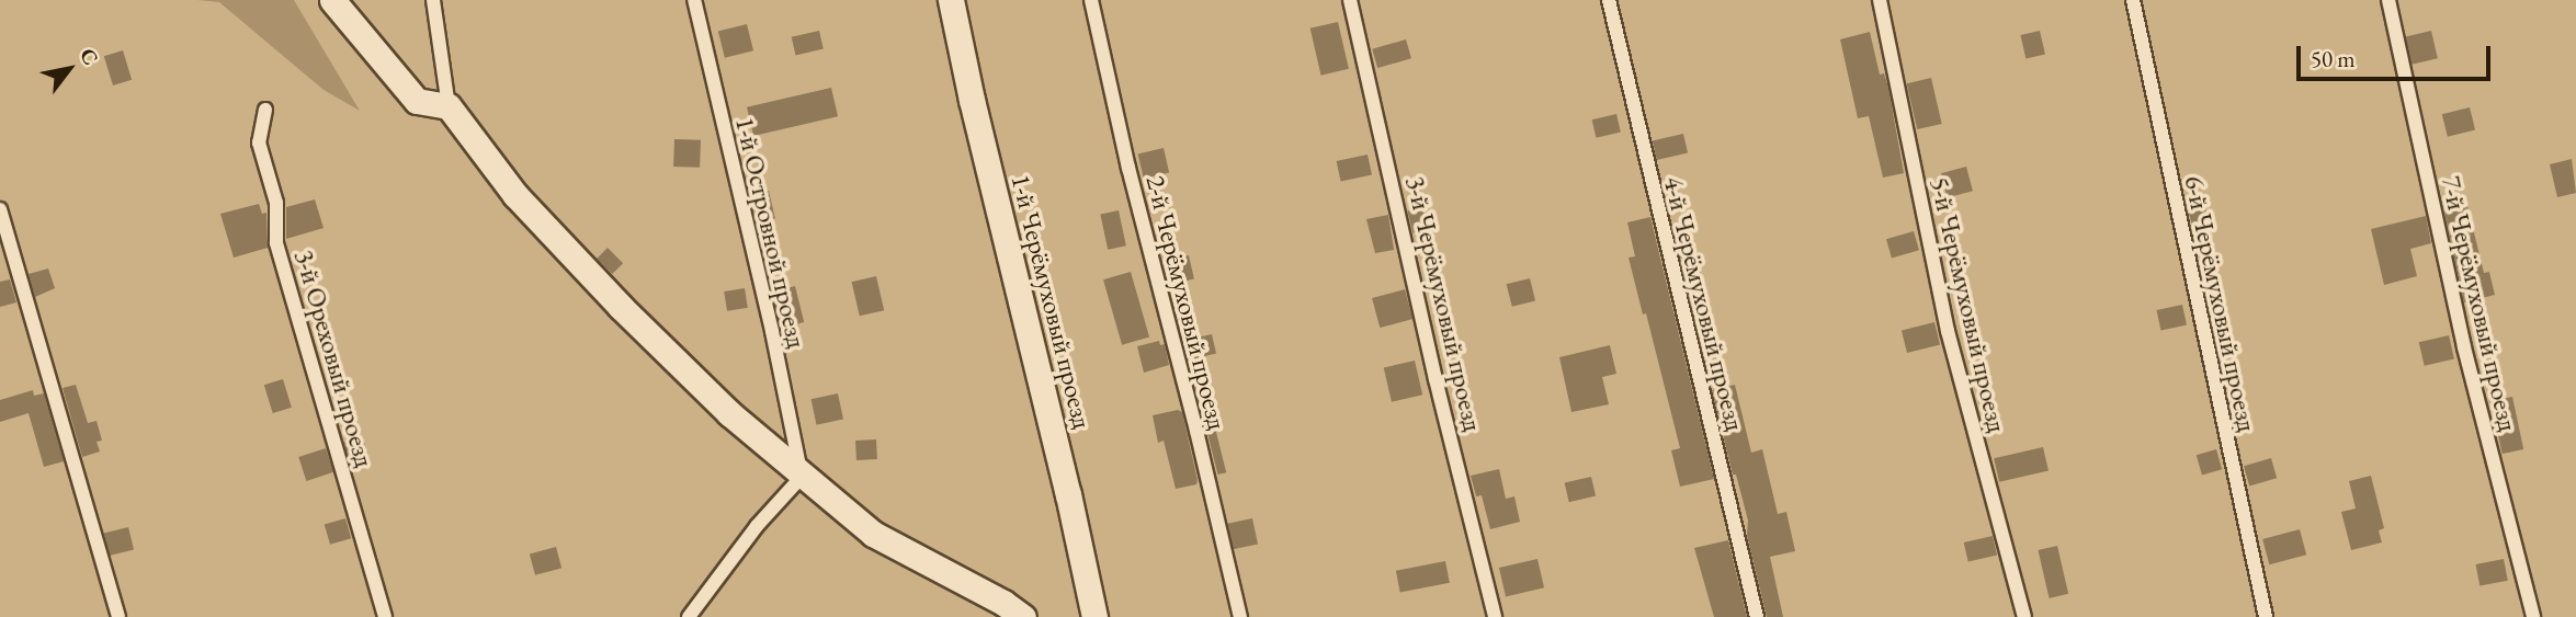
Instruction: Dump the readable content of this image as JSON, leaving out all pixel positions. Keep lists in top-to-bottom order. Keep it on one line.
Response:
{"streets":{"street":["1-й Черёмуховый проезд"],"lane":["1-й Островной проезд","2-й Черёмуховый проезд","3-й Черёмуховый проезд","4-й Черёмуховый проезд","6-й Черёмуховый проезд","7-й Черёмуховый проезд","5-й Черёмуховый проезд","3-й Ореховый проезд"]},"scale_bar":"50 m","north":"top right"}
